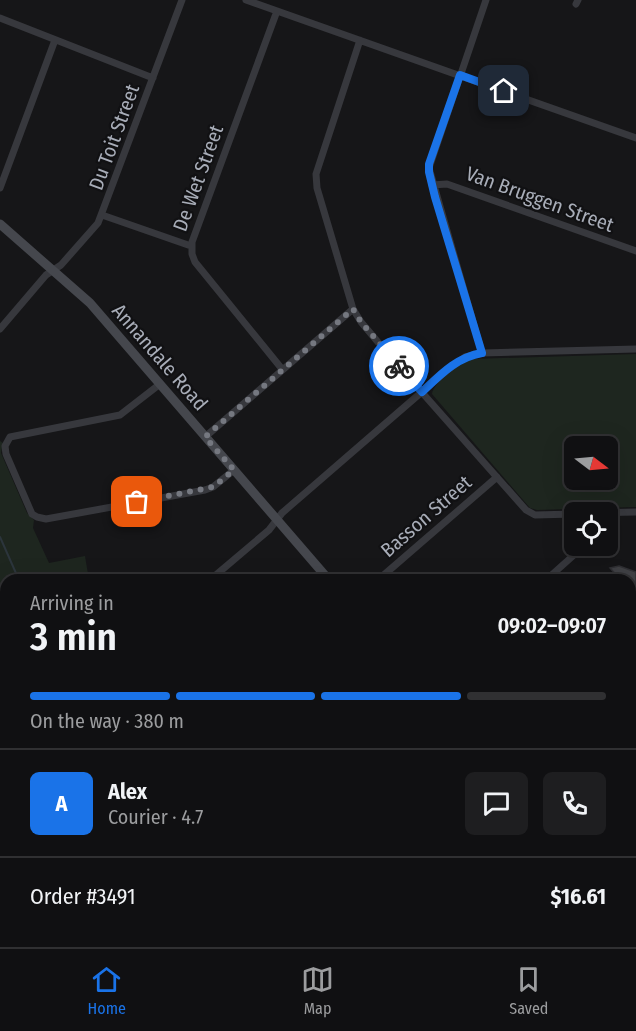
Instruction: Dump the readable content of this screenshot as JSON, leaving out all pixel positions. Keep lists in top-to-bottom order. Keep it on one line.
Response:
{"streets":{"street":["Du Toit Street","De Wet Street","Van Bruggen Street","Annandale Road","Basson Street"]},"crossings":[["Du Toit Street","Annandale Road"]],"north":"right","page":{"heading":["3 min","Arriving in","09:02–09:07"],"panel":["Alex","Courier · 4.7","Order #3491","$16.61"],"bar":"On the way · 380 m","round":"A","tabs":["Home","Map","Saved"]}}
